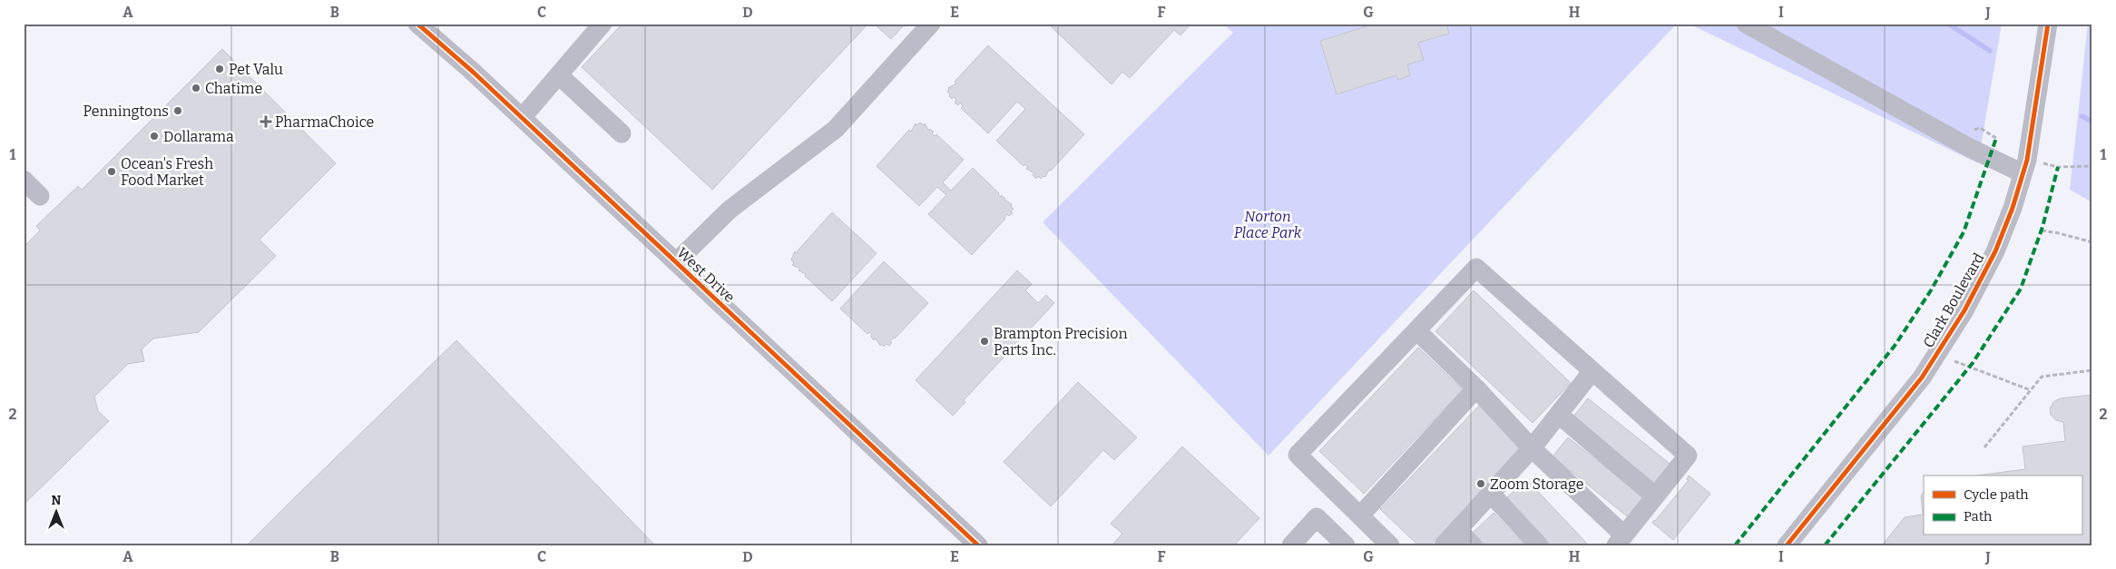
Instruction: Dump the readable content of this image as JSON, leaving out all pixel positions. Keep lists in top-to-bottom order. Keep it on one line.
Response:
{"streets":{"street":["West Drive","Clark Boulevard"]},"parks":["Norton Place Park"],"places":{"other":["Pet Valu","Chatime","Penningtons","Dollarama","Ocean's Fresh Food Market","Brampton Precision Parts Inc.","Zoom Storage"],"health":["PharmaChoice"]},"legend":["Cycle path","Path"],"north":"top","grid":{"columns":["A","B","C","D","E","F","G","H","I","J"],"rows":["1","2"]}}
